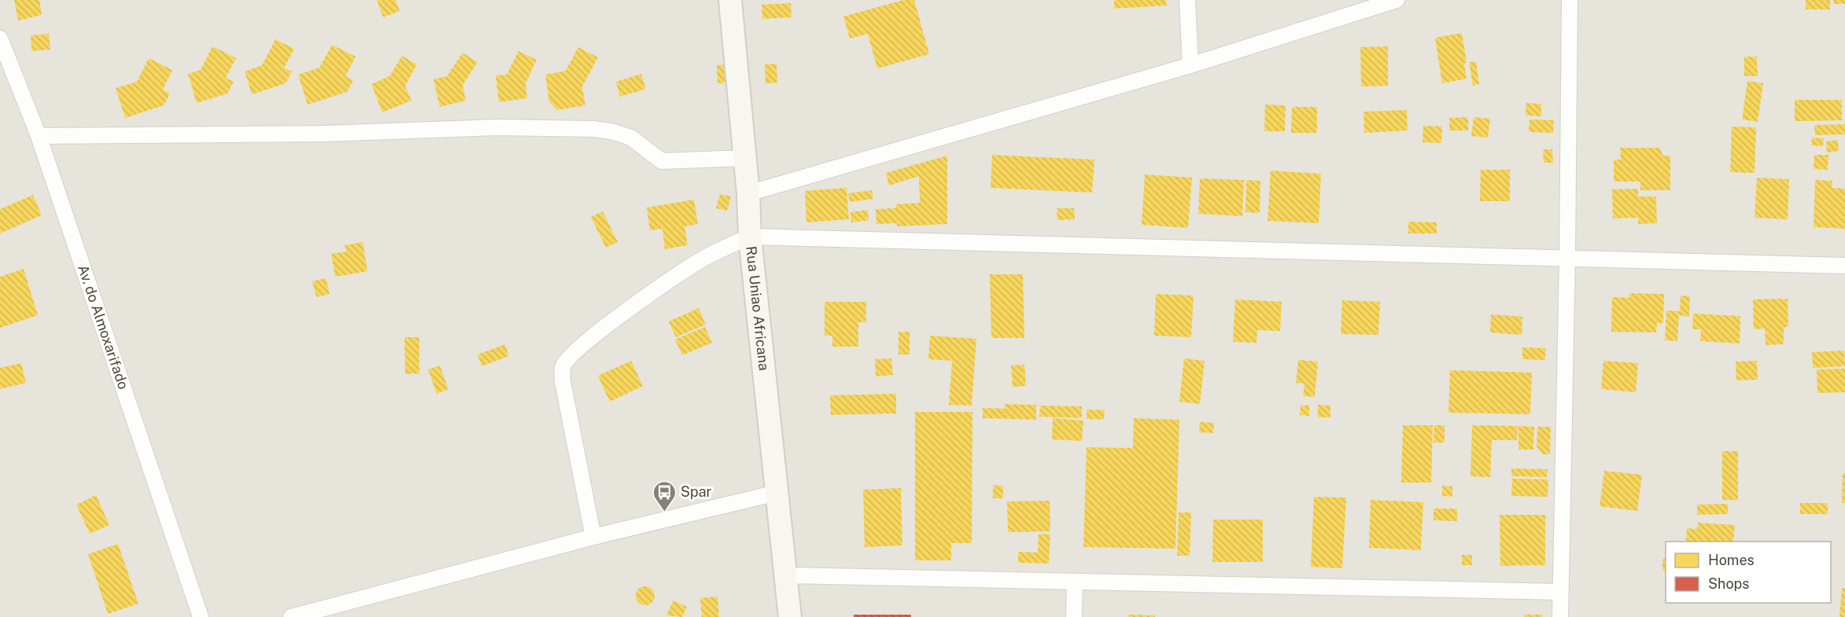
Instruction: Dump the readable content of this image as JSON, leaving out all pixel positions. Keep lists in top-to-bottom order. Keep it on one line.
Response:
{"streets":{"main road":["Rua Uniao Africana"],"street":["Av. do Almoxarifado"]},"places":{"bus stop":["Spar"]},"legend":["Homes","Shops"]}
